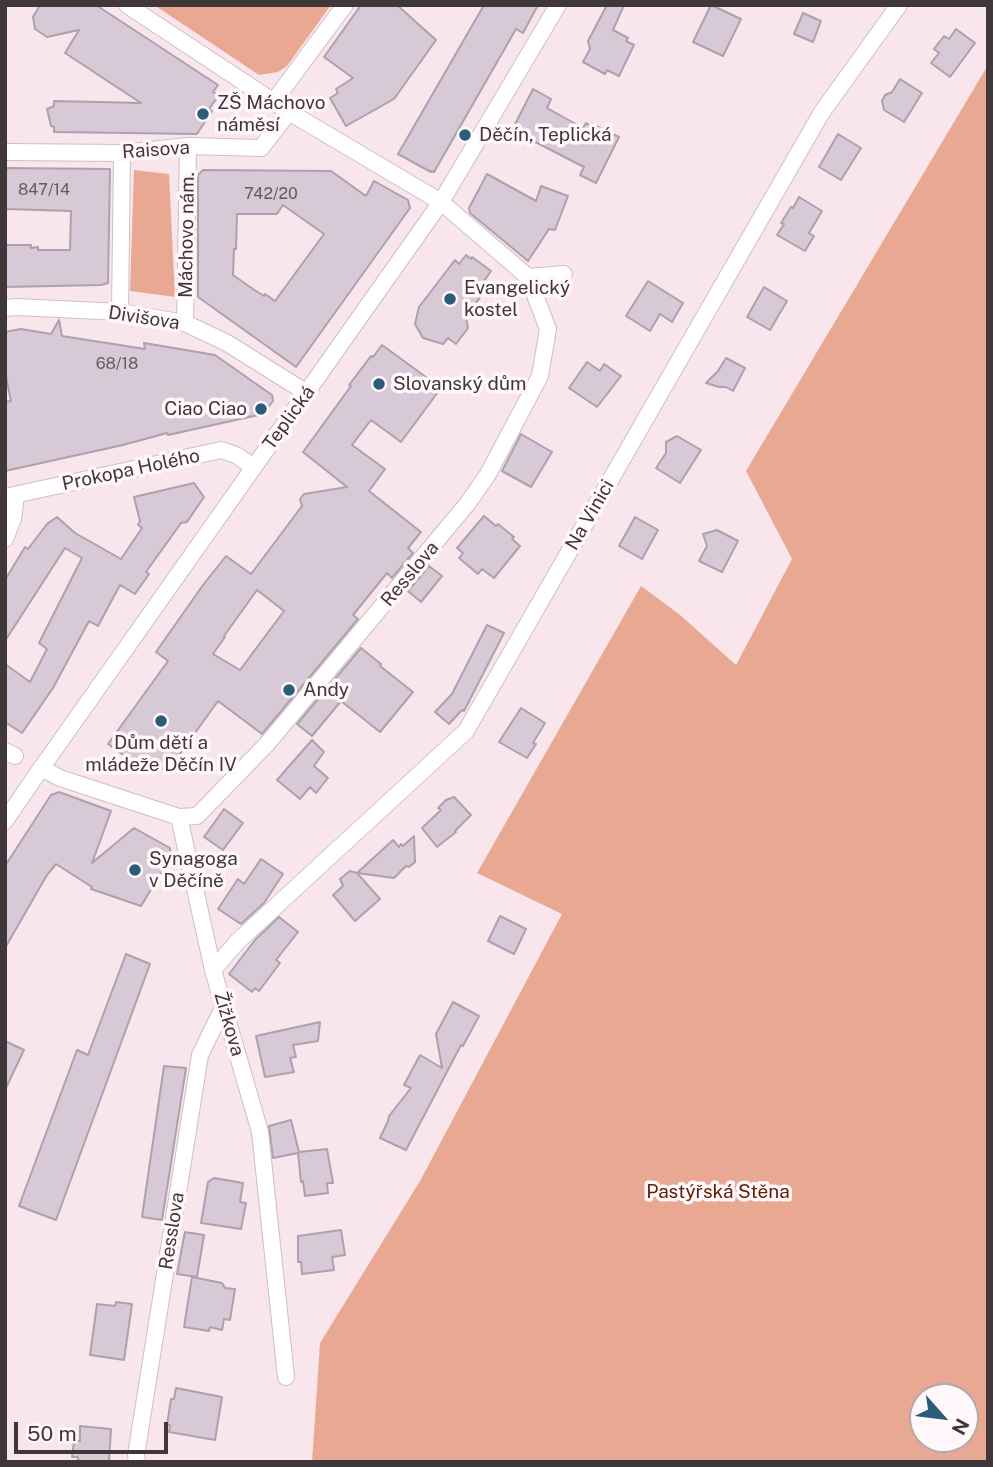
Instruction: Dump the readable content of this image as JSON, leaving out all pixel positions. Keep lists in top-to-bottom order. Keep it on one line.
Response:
{"streets":{"street":["Raisova","Máchovo nám.","Divišova","Teplická","Prokopa Holého","Na Vinici","Resslova","Žižkova"]},"crossings":[["Raisova","Máchovo nám."],["Máchovo nám.","Divišova"],["Divišova","Teplická"],["Teplická","Prokopa Holého"],["Na Vinici","Žižkova"],["Resslova","Žižkova"]],"parks":["Pastýřská Stěna"],"places":["ZŠ Máchovo náměsí","Děčín, Teplická","Evangelický kostel","Slovanský dům","Ciao Ciao","Andy","Dům dětí a mládeže Děčín IV","Synagoga v Děčíně"],"house_numbers":["847/14","742/20","68/18"],"scale_bar":"50 m","north":"bottom right"}
